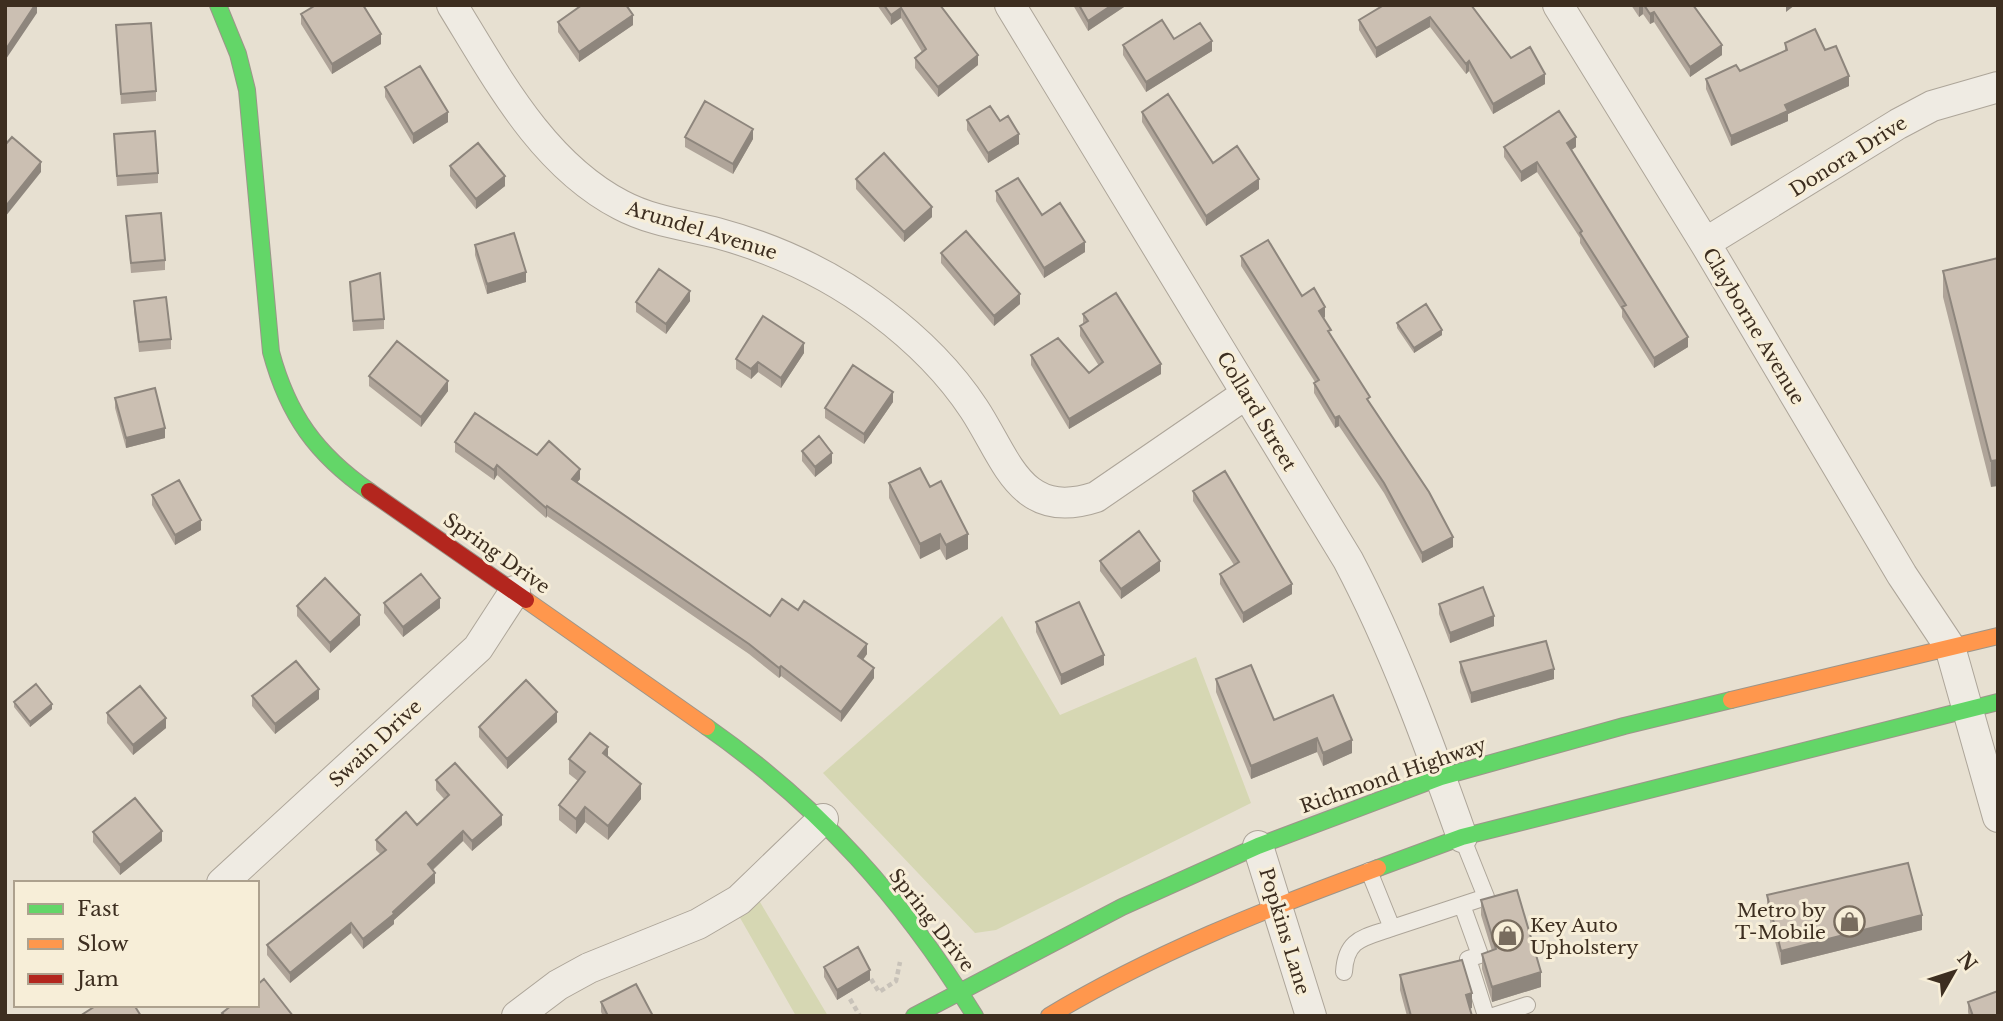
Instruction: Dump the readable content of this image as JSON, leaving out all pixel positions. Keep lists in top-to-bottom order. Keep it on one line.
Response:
{"streets":{"main road":["Spring Drive","Richmond Highway"],"street":["Donora Drive","Arundel Avenue","Clayborne Avenue","Collard Street","Swain Drive","Popkins Lane"]},"crossings":[["Donora Drive","Clayborne Avenue"],["Arundel Avenue","Collard Street"],["Clayborne Avenue","Richmond Highway"],["Collard Street","Richmond Highway"],["Spring Drive","Swain Drive"],["Spring Drive","Richmond Highway"],["Richmond Highway","Popkins Lane"]],"places":{"shop":["Metro by T-Mobile","Key Auto Upholstery"]},"legend":["Fast","Slow","Jam"],"north":"top right"}
